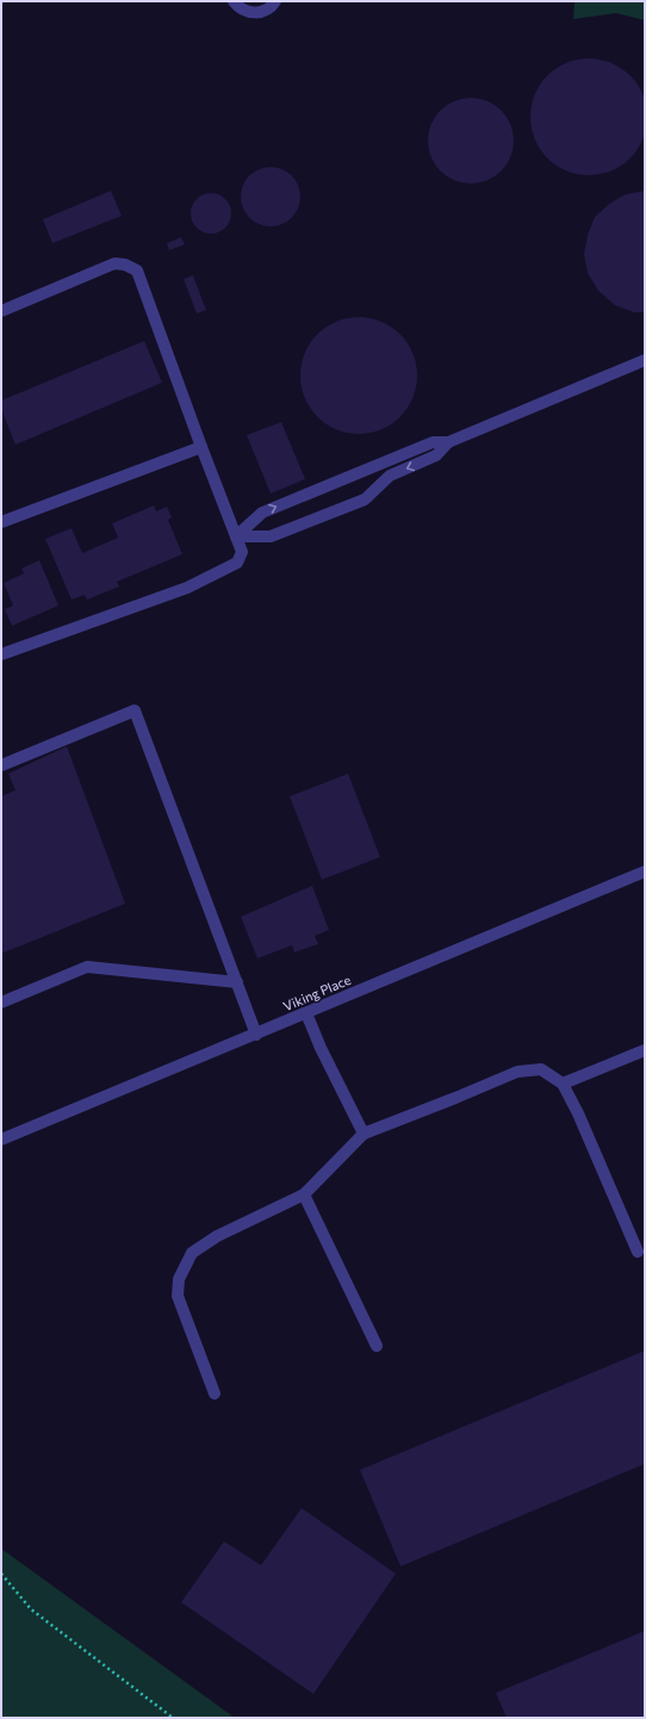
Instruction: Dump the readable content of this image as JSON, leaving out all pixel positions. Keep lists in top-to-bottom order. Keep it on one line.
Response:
{"streets":{"street":["Viking Place"]}}
